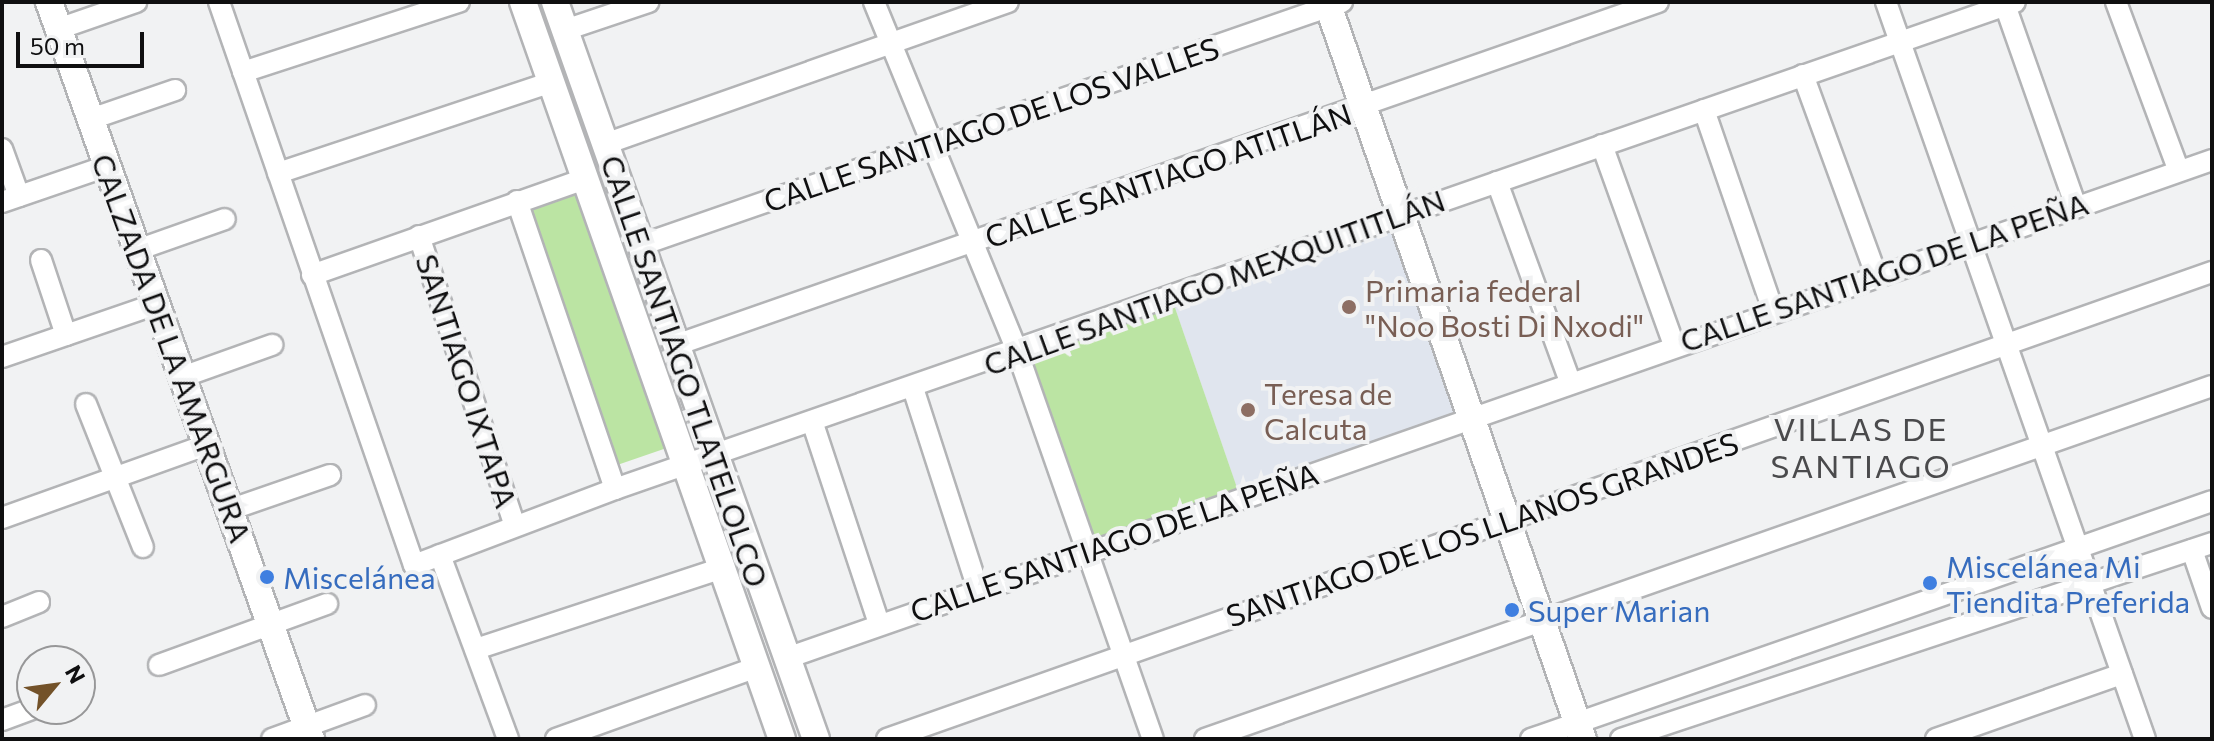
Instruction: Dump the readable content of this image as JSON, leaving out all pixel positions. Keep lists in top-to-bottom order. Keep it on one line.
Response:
{"streets":{"street":["CALLE SANTIAGO DE LOS VALLES","CALLE SANTIAGO ATITLÁN","CALLE SANTIAGO DE LA PEÑA","CALLE SANTIAGO MEXQUITITLÁN","CALZADA DE LA AMARGURA","CALLE SANTIAGO TLATELOLCO","SANTIAGO IXTAPA","SANTIAGO DE LOS LLANOS GRANDES"]},"crossings":[["CALLE SANTIAGO DE LOS VALLES","CALLE SANTIAGO TLATELOLCO"],["CALLE SANTIAGO ATITLÁN","CALLE SANTIAGO TLATELOLCO"],["CALLE SANTIAGO DE LA PEÑA","CALLE SANTIAGO TLATELOLCO"],["CALLE SANTIAGO MEXQUITITLÁN","CALLE SANTIAGO TLATELOLCO"],["CALLE SANTIAGO MEXQUITITLÁN","SANTIAGO IXTAPA"]],"districts":["VILLAS DE SANTIAGO"],"places":["Primaria federal \"Noo Bosti Di Nxodi\"","Teresa de Calcuta","Miscelánea","Miscelánea Mi Tiendita Preferida","Super Marian"],"scale_bar":"50 m","north":"top right"}
